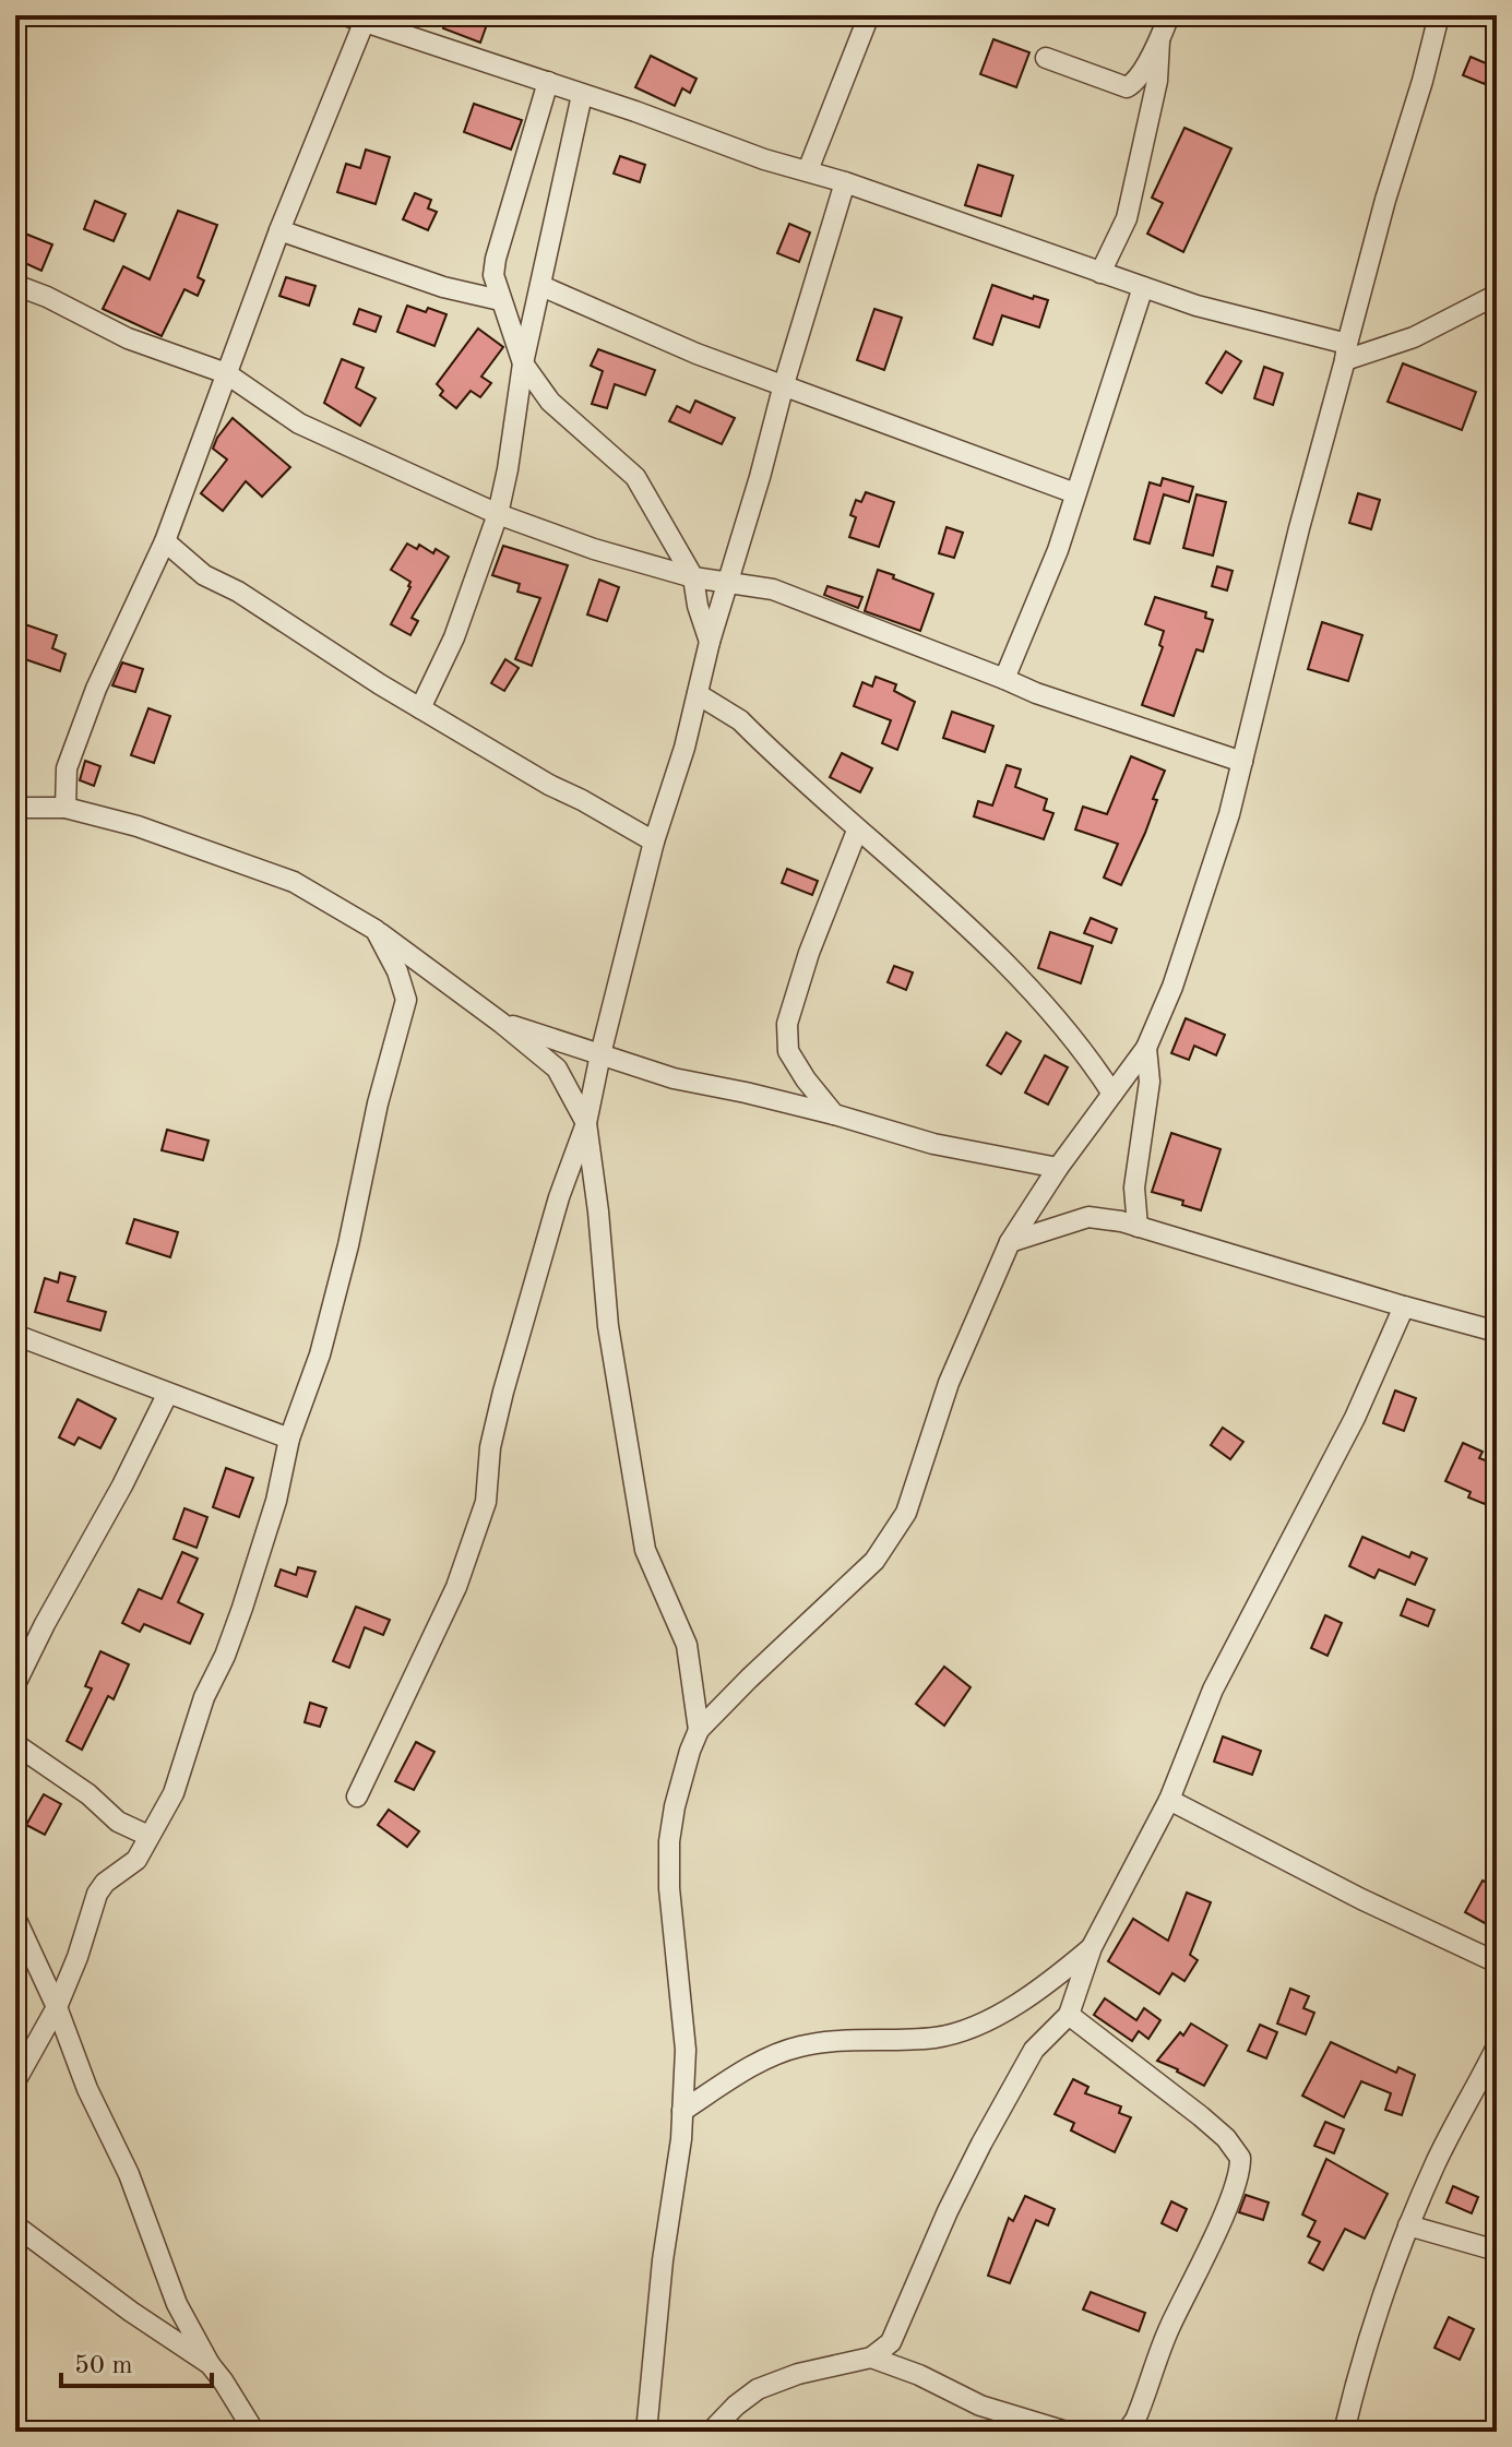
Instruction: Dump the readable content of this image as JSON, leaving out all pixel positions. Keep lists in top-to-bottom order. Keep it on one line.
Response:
{"scale_bar":"50 m"}
